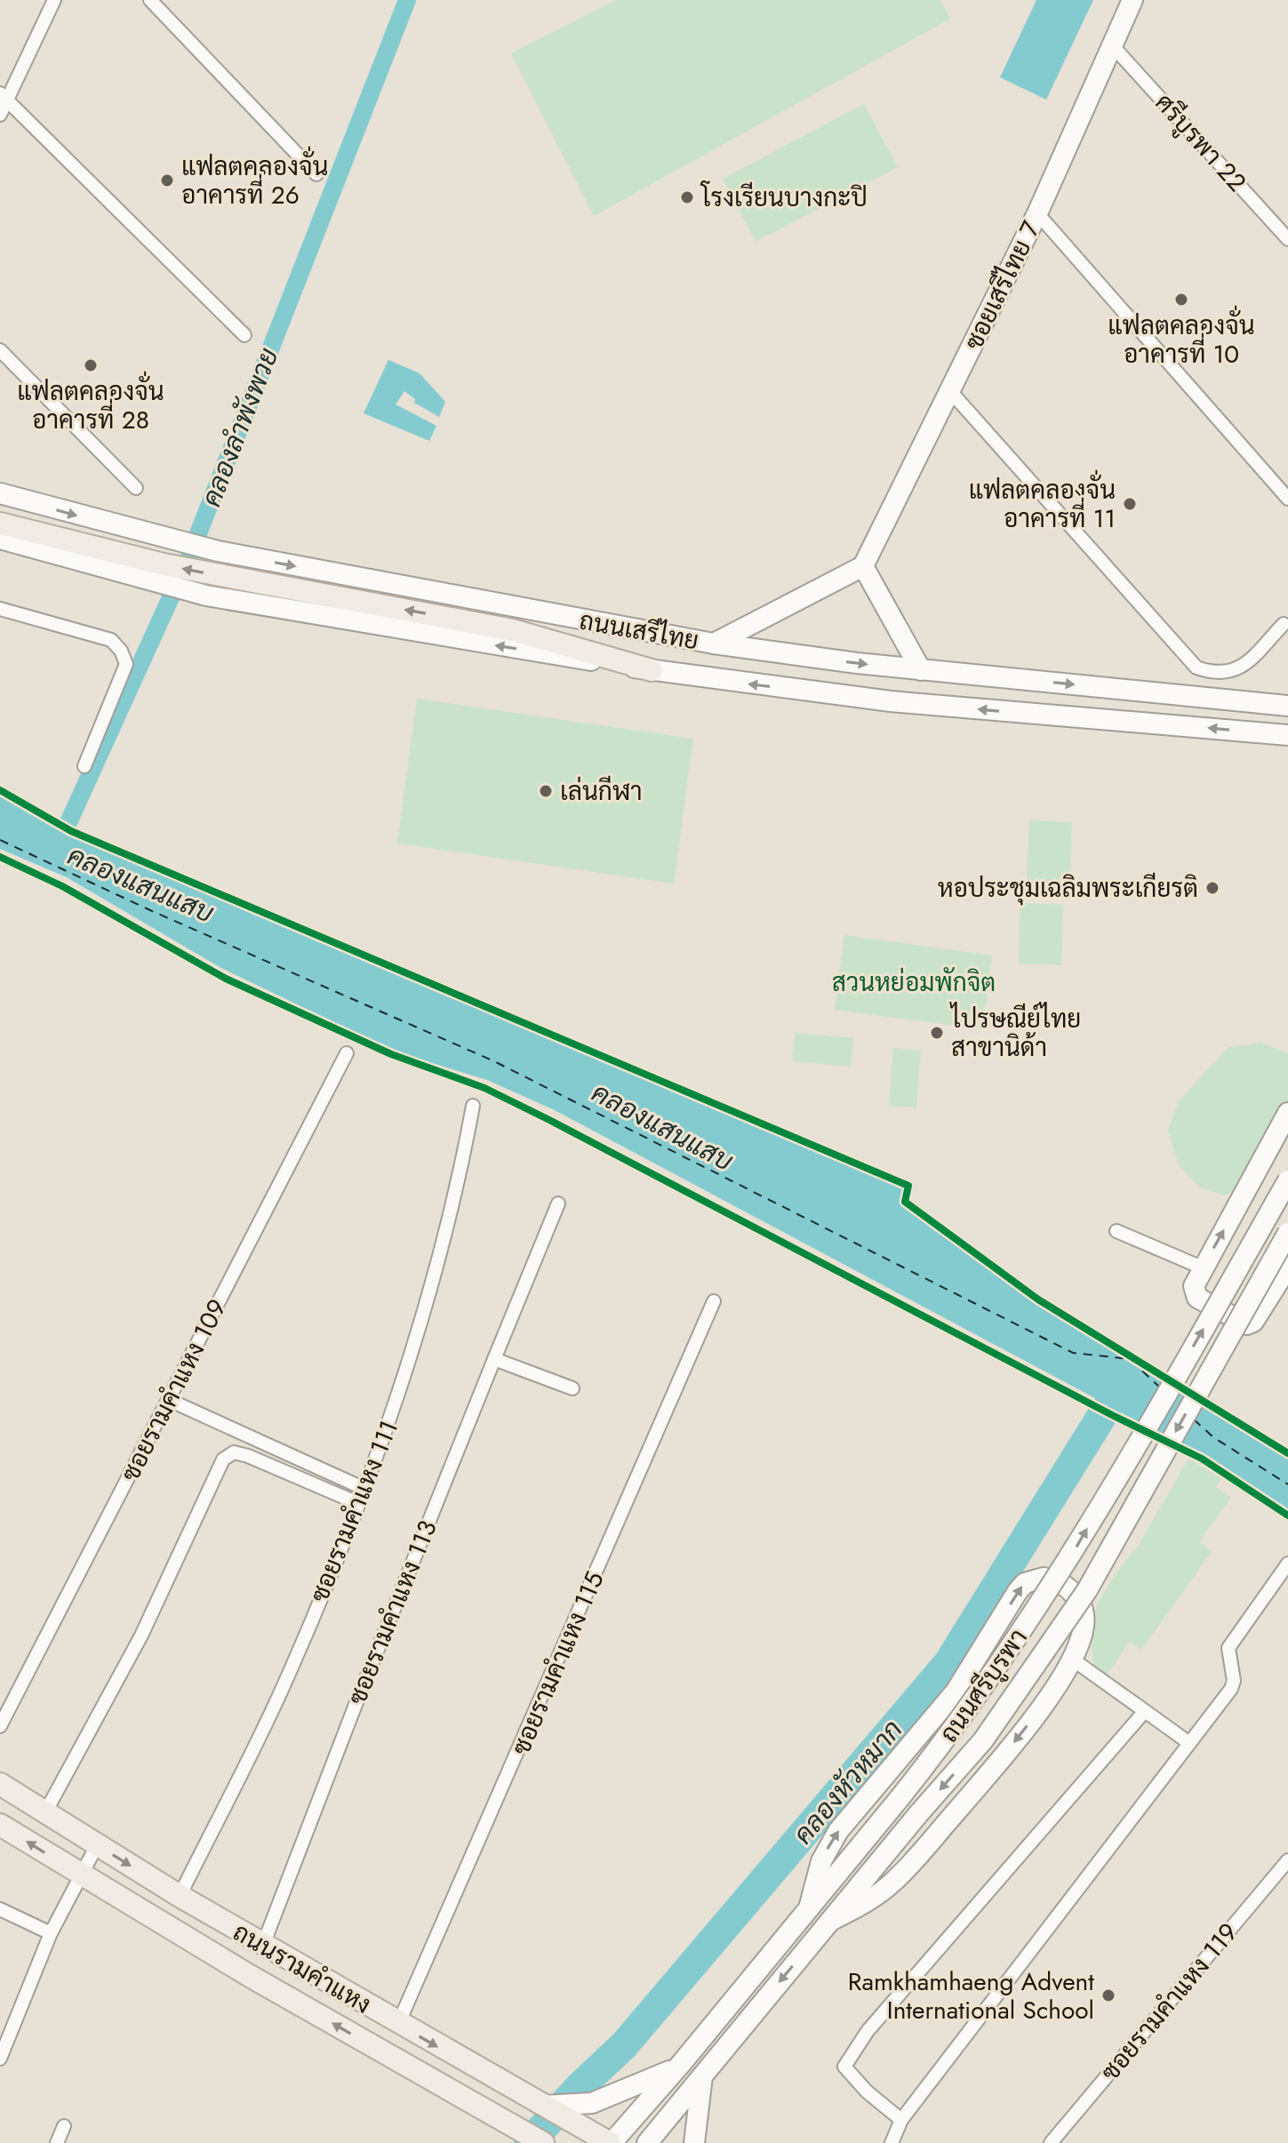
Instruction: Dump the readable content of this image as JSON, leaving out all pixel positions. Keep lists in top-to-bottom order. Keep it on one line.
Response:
{"streets":{"main road":["ถนนรามคำแหง"],"street":["ศรีบูรพา 22","ซอยเสรีไทย 7","ถนนเสรีไทย","ซอยรามคำแหง 109","ซอยรามคำแหง 111","ซอยรามคำแหง 113","ซอยรามคำแหง 115","ถนนศรีบูรพา","ซอยรามคำแหง 119"]},"crossings":[["ศรีบูรพา 22","ซอยเสรีไทย 7"],["ซอยรามคำแหง 111","ถนนรามคำแหง"],["ซอยรามคำแหง 113","ถนนรามคำแหง"],["ซอยรามคำแหง 115","ถนนรามคำแหง"],["ถนนศรีบูรพา","ถนนรามคำแหง"]],"water":["คลองลำพังพวย","คลองแสนแสบ","คลองหัวหมาก"],"parks":["สวนหย่อมพักจิต"],"places":["แฟลตคลองจั่น อาคารที่ 26","โรงเรียนบางกะปิ","แฟลตคลองจั่น อาคารที่ 10","แฟลตคลองจั่น อาคารที่ 28","แฟลตคลองจั่น อาคารที่ 11","เล่นกีฬา","หอประชุมเฉลิมพระเกียรติ","ไปรษณีย์ไทย สาขานิด้า","Ramkhamhaeng Advent International School"]}
